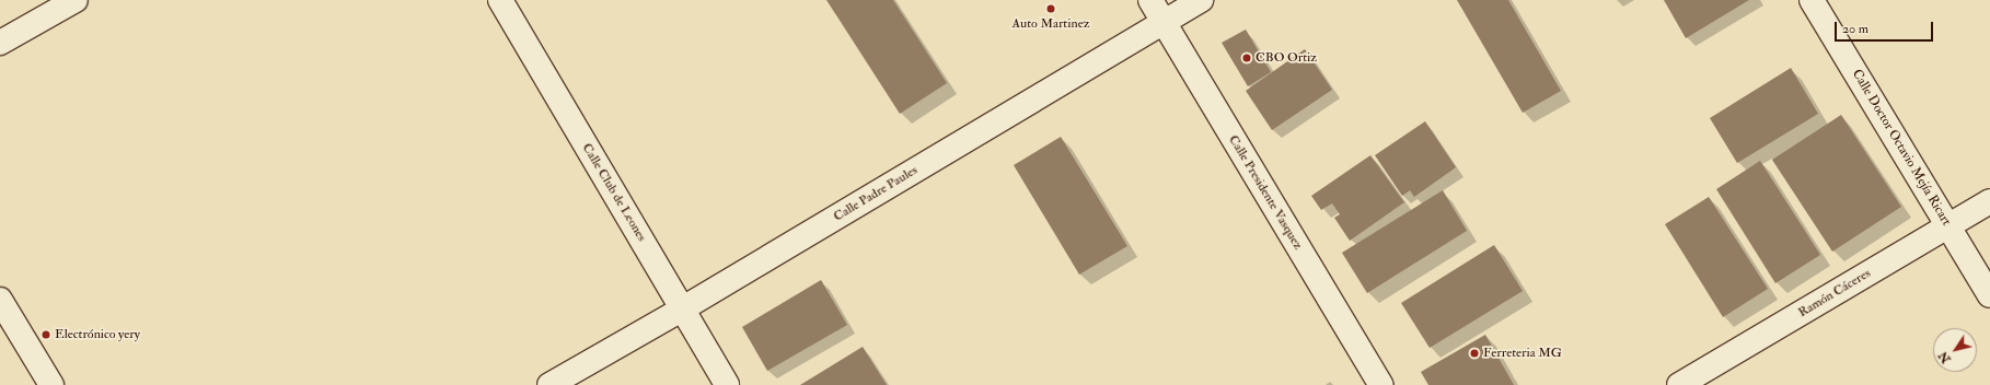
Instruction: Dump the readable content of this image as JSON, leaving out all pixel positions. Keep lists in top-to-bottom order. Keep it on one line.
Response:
{"streets":{"street":["Calle Doctor Octavio Mejía Ricart","Calle Club de Leones","Calle Presidente Vasquez","Calle Padre Paules","Ramón Cáceres"]},"crossings":[["Calle Doctor Octavio Mejía Ricart","Ramón Cáceres"],["Calle Club de Leones","Calle Padre Paules"],["Calle Presidente Vasquez","Calle Padre Paules"]],"places":["Auto Martinez","CBO Ortiz","Electrónico yery","Ferreteria MG"],"scale_bar":"20 m","north":"bottom left"}
